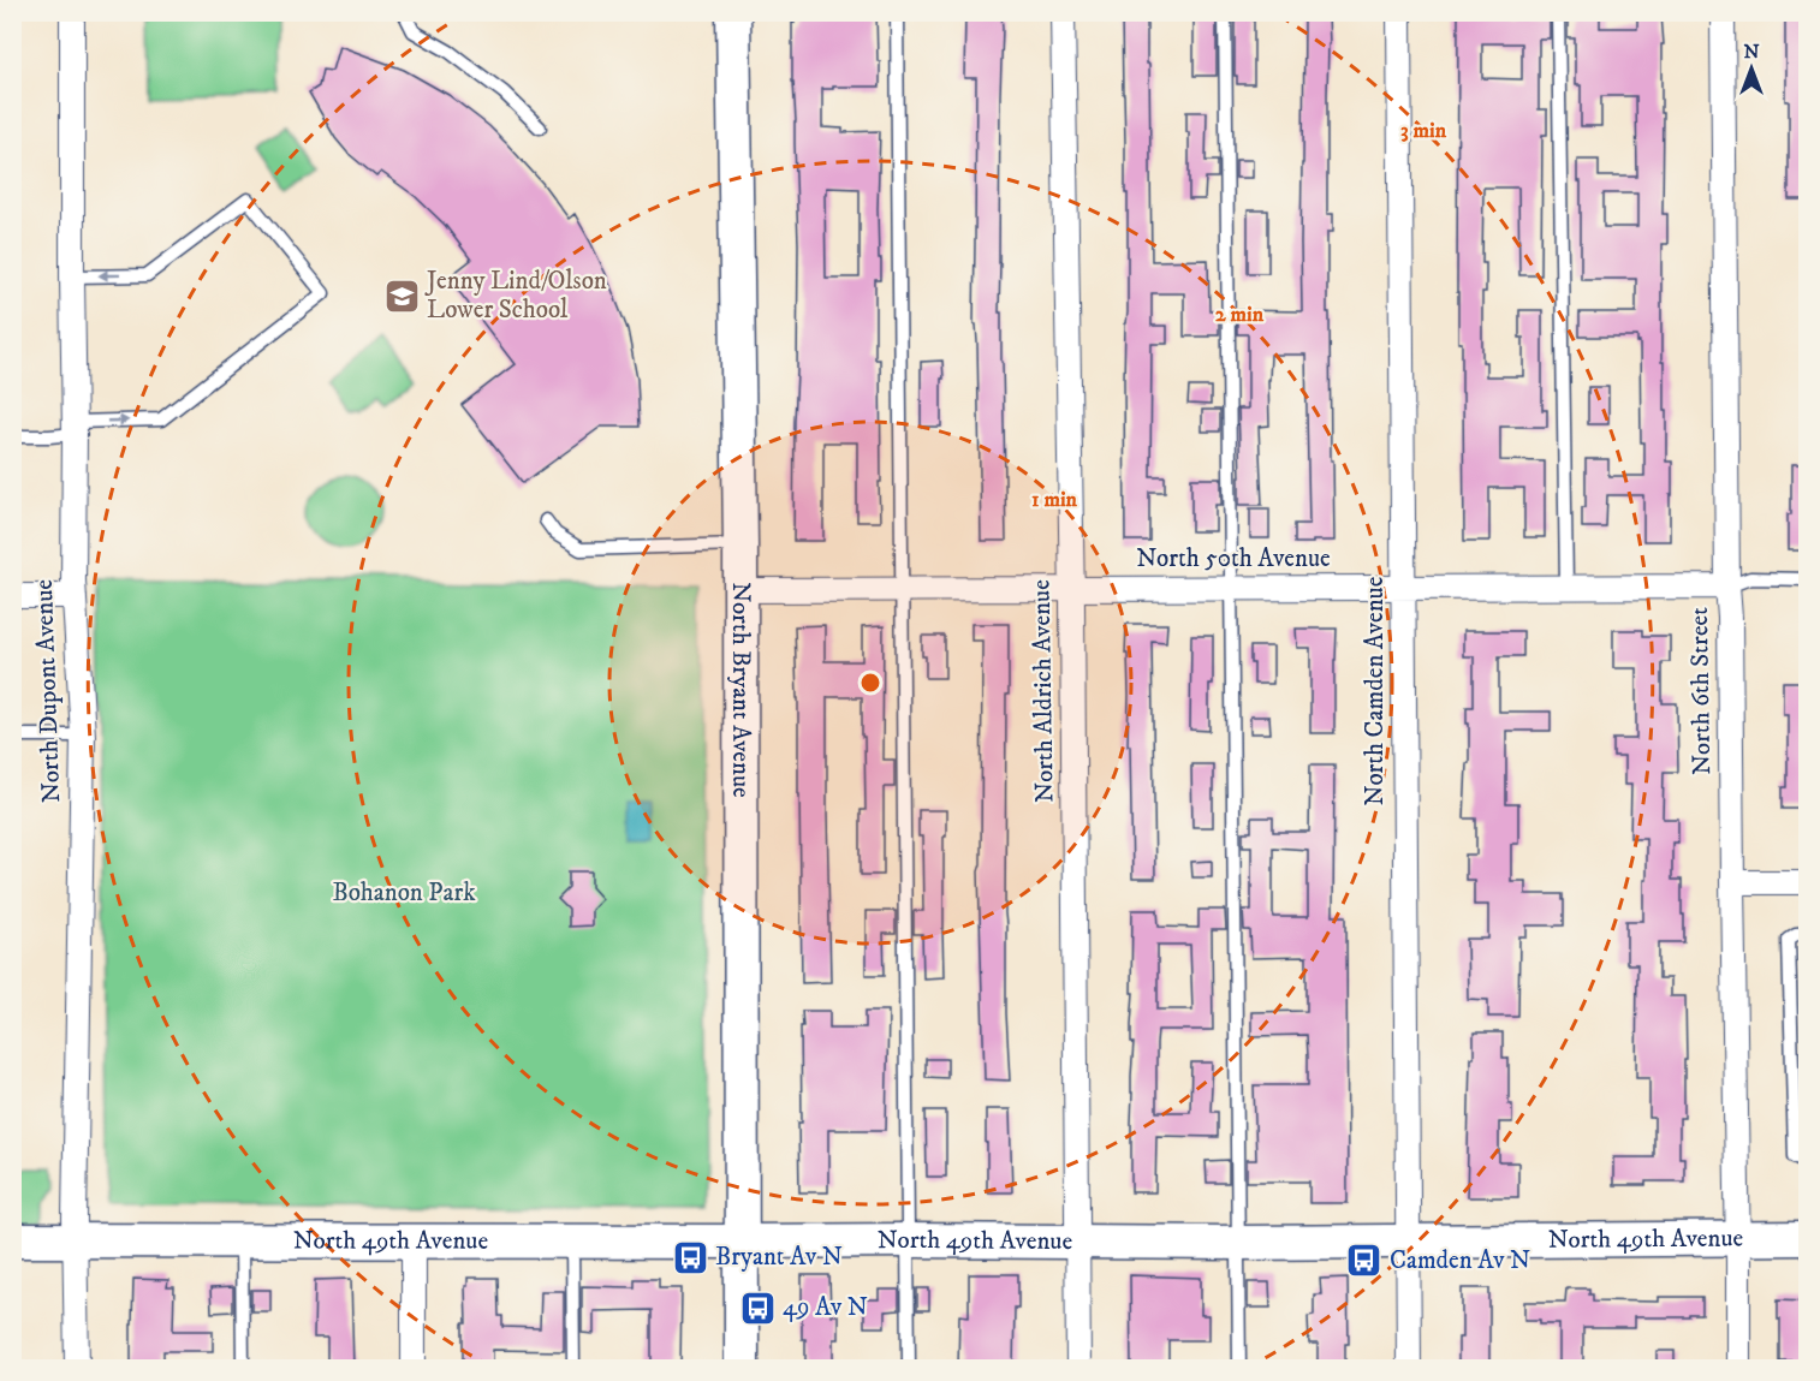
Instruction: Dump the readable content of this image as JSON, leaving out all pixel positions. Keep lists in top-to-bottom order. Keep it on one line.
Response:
{"streets":{"street":["North 50th Avenue","North Bryant Avenue","North Dupont Avenue","North Aldrich Avenue","North Camden Avenue","North 6th Street","North 49th Avenue"]},"crossings":[["North 50th Avenue","North Bryant Avenue"],["North 50th Avenue","North Aldrich Avenue"],["North 50th Avenue","North Camden Avenue"],["North 50th Avenue","North 6th Street"],["North Bryant Avenue","North 49th Avenue"],["North Dupont Avenue","North 49th Avenue"],["North Aldrich Avenue","North 49th Avenue"],["North Camden Avenue","North 49th Avenue"],["North 6th Street","North 49th Avenue"]],"parks":["Bohanon Park"],"places":{"school or university":["Jenny Lind/Olson Lower School"],"bus stop":["Bryant Av N","Camden Av N","49 Av N"]},"north":"top","rings":["3 min","2 min","1 min"]}
